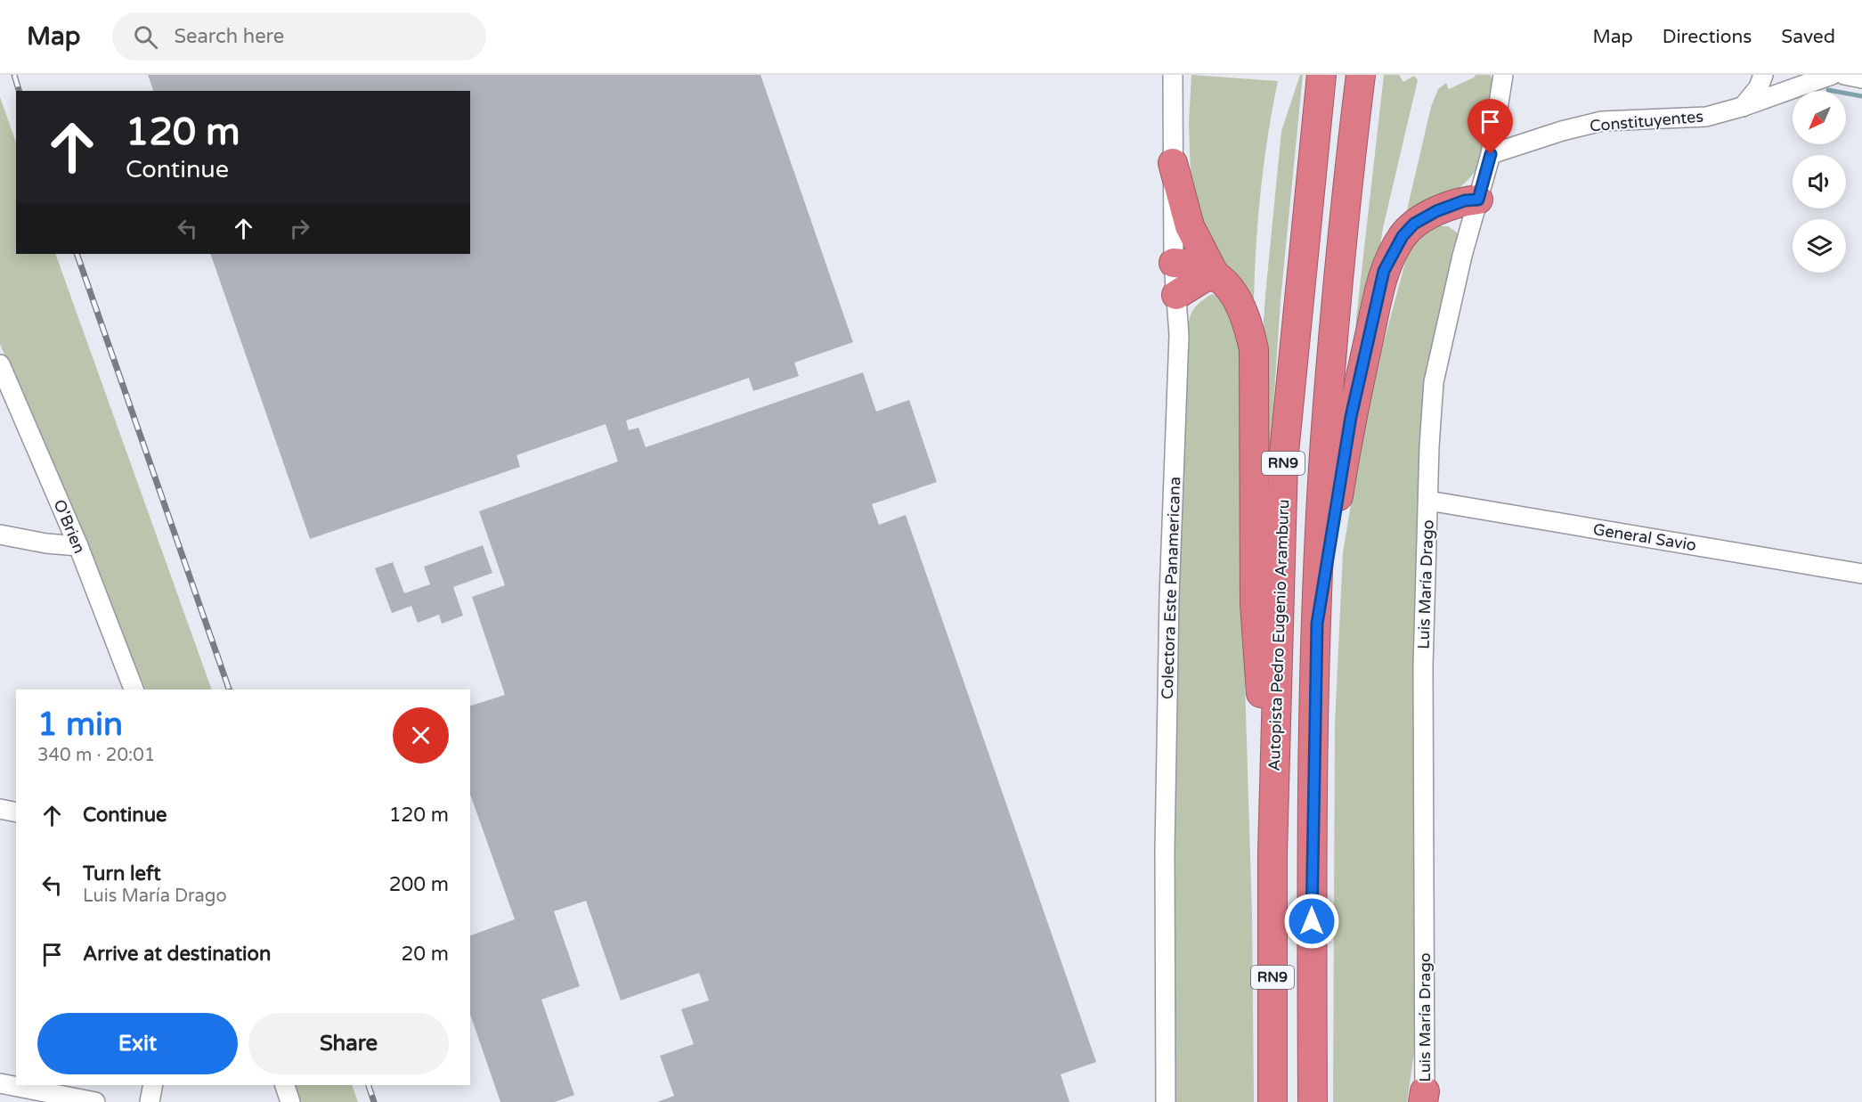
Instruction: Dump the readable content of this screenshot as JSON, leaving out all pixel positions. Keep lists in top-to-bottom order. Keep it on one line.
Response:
{"streets":{"highway":["RN9","Autopista Pedro Eugenio Aramburu"],"street":["Constituyentes","O'Brien","General Savio","Luis María Drago","Colectora Este Panamericana"]},"crossings":[["Constituyentes","Luis María Drago"],["General Savio","Luis María Drago"]],"north":"bottom left","page":{"header":"Map","search":"Search here","nav":["Map","Directions","Saved"],"turn":["120 m","Continue"],"heading":["1 min","340 m · 20:01"],"list":[{"name":"Continue","value":"120 m"},{"name":"Turn left","note":"Luis María Drago","value":"200 m"},{"name":"Arrive at destination","value":"20 m"}],"buttons":["Exit","Share"]}}
